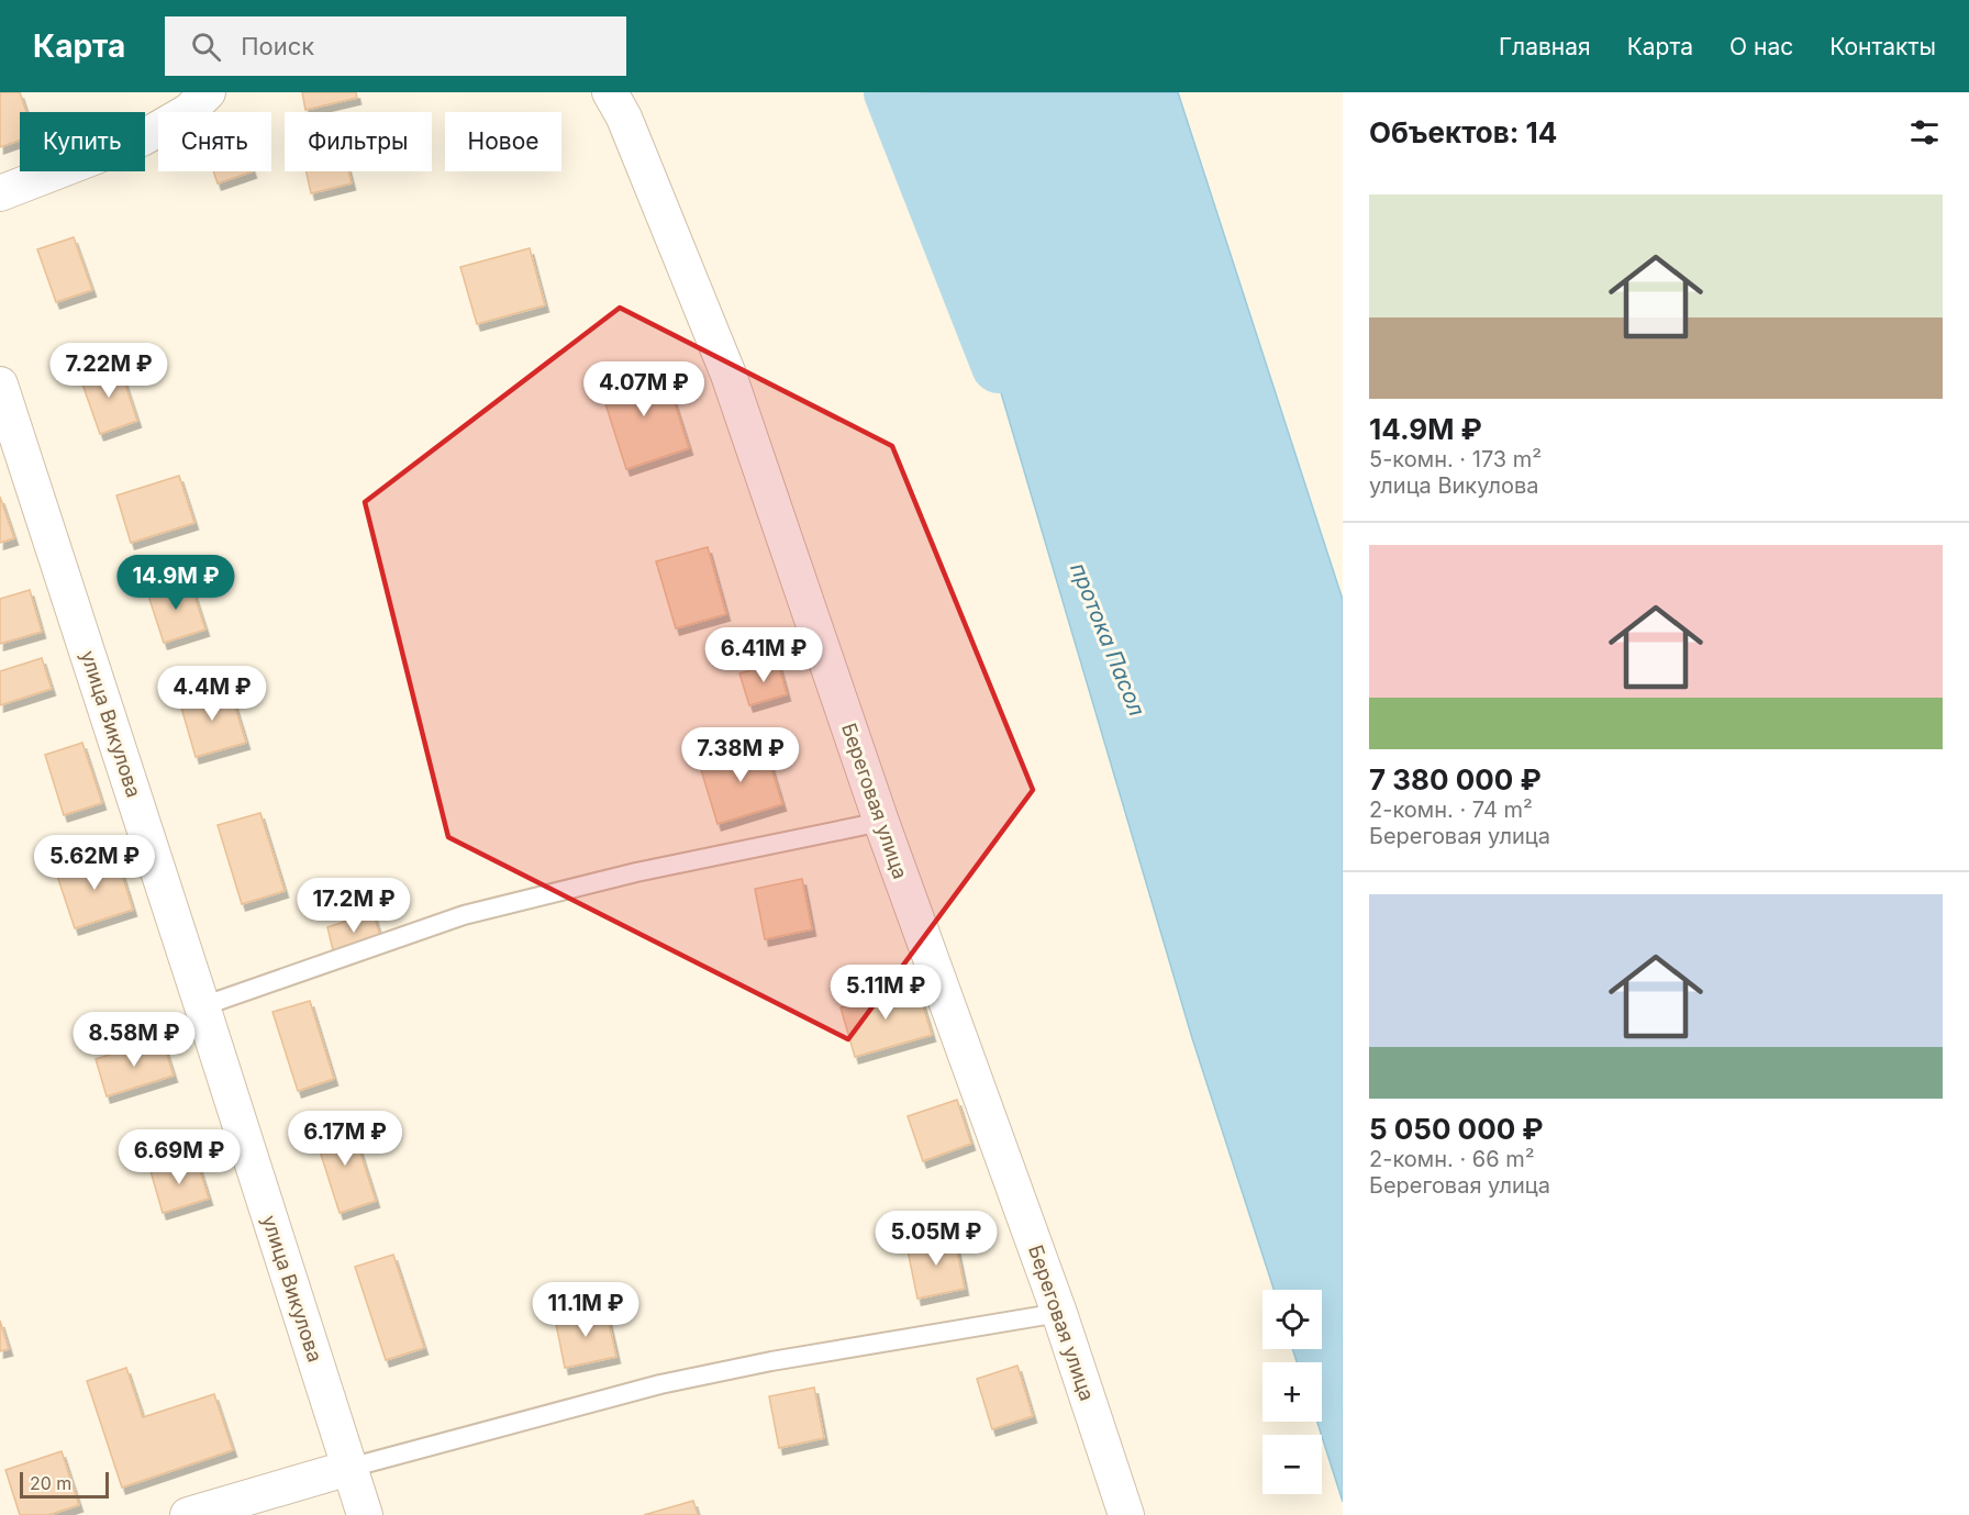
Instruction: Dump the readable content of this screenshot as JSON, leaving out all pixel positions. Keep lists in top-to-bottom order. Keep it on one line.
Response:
{"streets":{"street":["улица Викулова","Береговая улица"]},"water":["протока Пасол"],"scale_bar":"20 m","page":{"header":"Карта","search":"Поиск","nav":["Главная","Карта","О нас","Контакты"],"heading":"Объектов: 14","chip":["Купить","Снять","Фильтры","Новое"],"list":[{"name":"14.9M ₽","note":"5-комн. · 173 m² · улица Викулова"},{"name":"7 380 000 ₽","note":"2-комн. · 74 m² · Береговая улица"},{"name":"5 050 000 ₽","note":"2-комн. · 66 m² · Береговая улица"}],"price":["7.22M ₽","4.07M ₽","14.9M ₽","6.41M ₽","4.4M ₽","7.38M ₽","5.62M ₽","17.2M ₽","5.11M ₽","8.58M ₽","6.17M ₽","6.69M ₽","5.05M ₽","11.1M ₽"],"map_buttons":["+","−"],"scale":"20 m"}}
